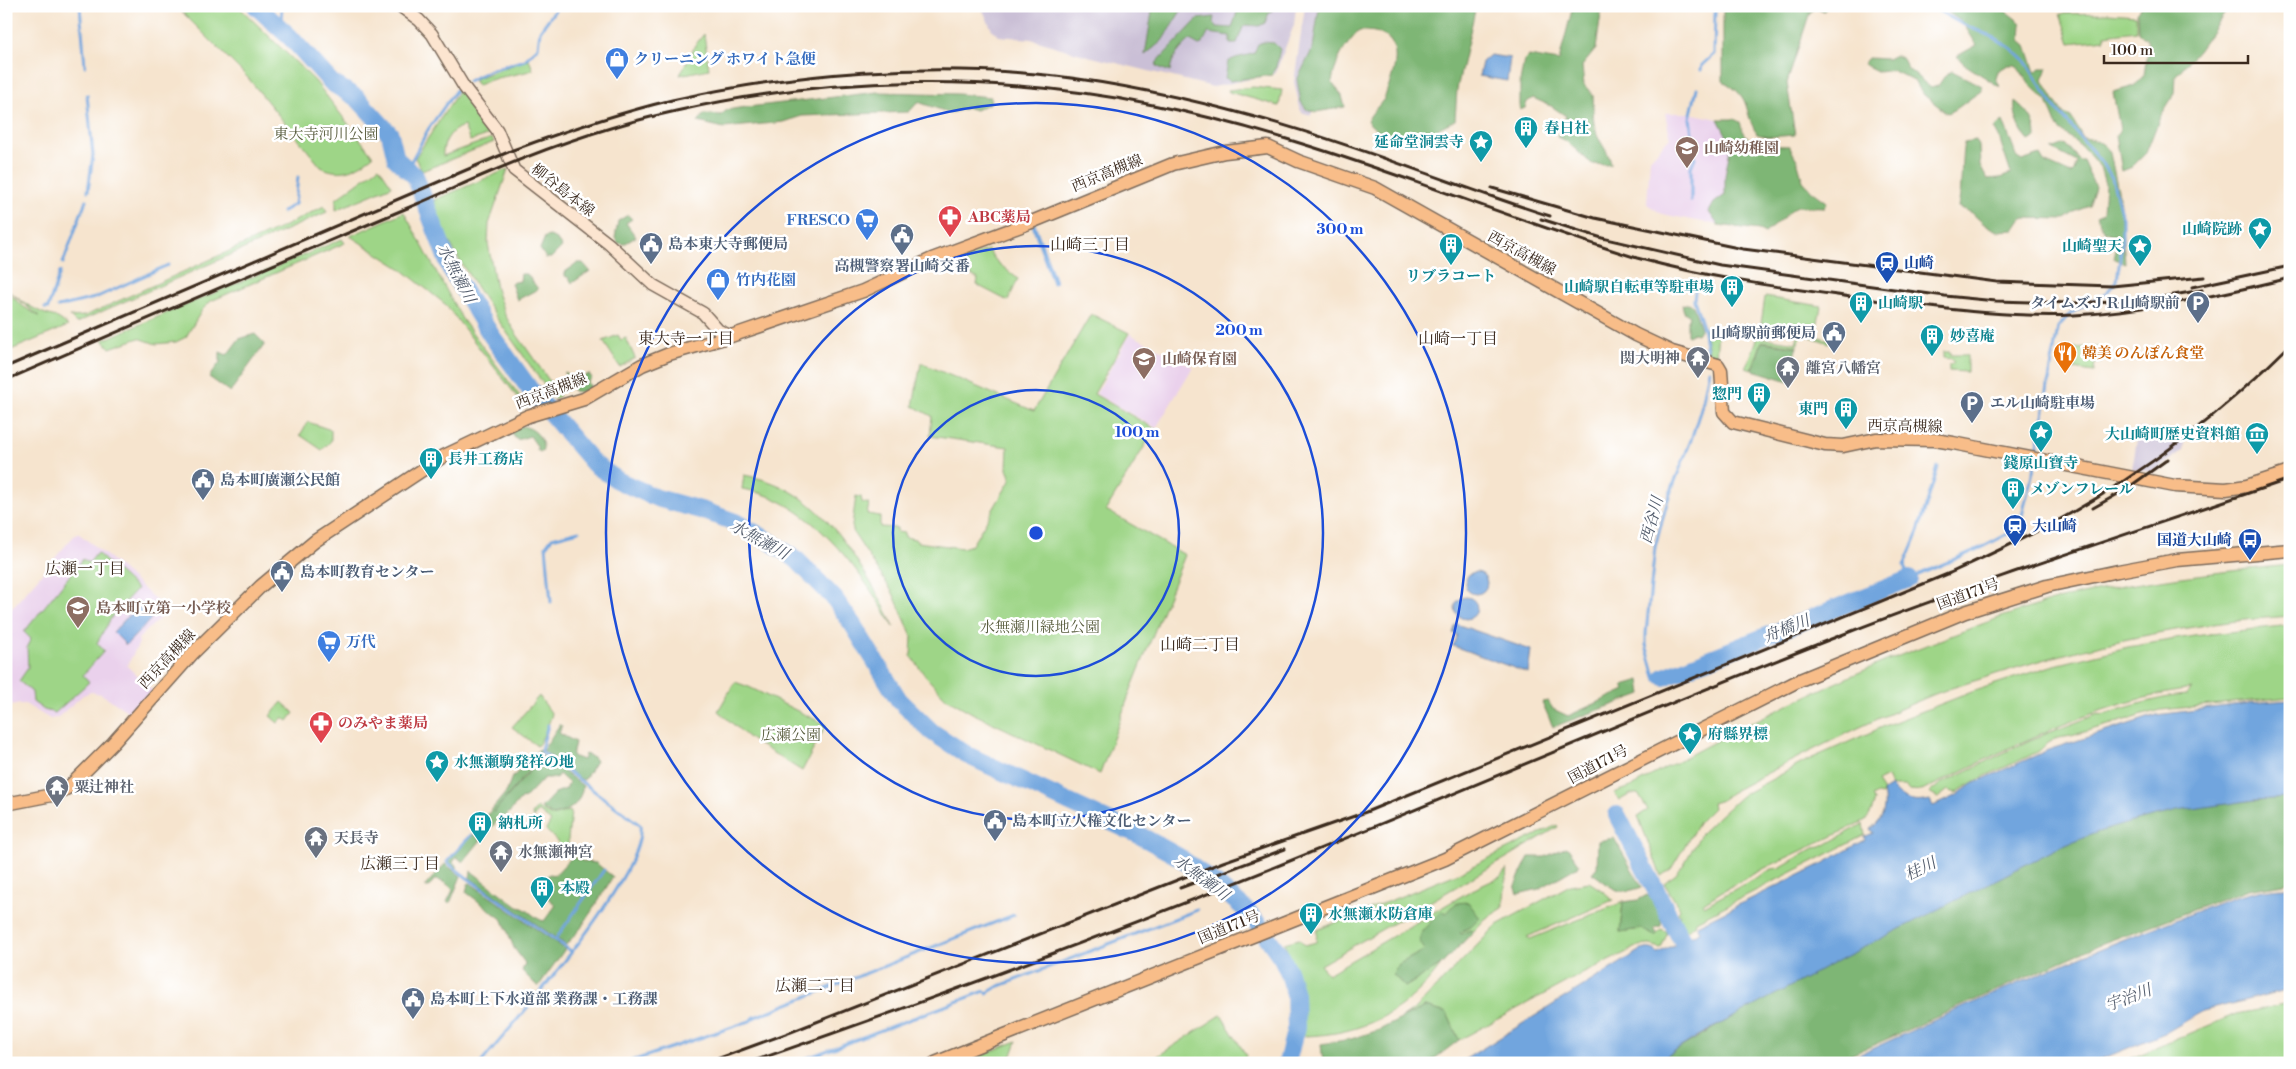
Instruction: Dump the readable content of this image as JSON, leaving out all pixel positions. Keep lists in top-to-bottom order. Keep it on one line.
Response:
{"streets":{"main road":["西京高槻線","柳谷島本線","国道171号"]},"crossings":[["西京高槻線","柳谷島本線"]],"districts":["山崎三丁目","東大寺一丁目","山崎一丁目","広瀬一丁目","山崎二丁目","広瀬三丁目","広瀬二丁目"],"water":["水無瀬川","西谷川","舟橋川","桂川","宇治川"],"parks":["東大寺河川公園","水無瀬川緑地公園","広瀬公園"],"places":{"shop":["クリーニング ホワイト急便","竹内花園"],"building":["春日社","リブラコート","山崎駅自転車等駐車場","山崎駅","妙喜庵","惣門","東門","長井工務店","メゾンフレール","納札所","本殿","水無瀬水防倉庫"],"place":["延命堂洞雲寺","山崎院跡","山崎聖天","錢原山寶寺","府縣界標","水無瀬駒発祥の地"],"school or university":["山崎幼稚園","山崎保育園","島本町立第一小学校"],"pharmacy":["ABC薬局","のみやま薬局"],"supermarket":["FRESCO","万代"],"public building":["高槻警察署山崎交番","島本東大寺郵便局","山崎駅前郵便局","島本町廣瀬公民館","島本町教育センター","島本町立人権文化センター","島本町上下水道部 業務課・工務課"],"station":["山崎","大山崎"],"parking":["タイムズＪＲ山崎駅前","エル山崎駐車場"],"restaurant":["韓美 のんぽん食堂"],"temple":["関大明神","離宮八幡宮","粟辻神社","天長寺","水無瀬神宮"],"museum":["大山崎町歴史資料館"],"bus stop":["国道大山崎"]},"scale_bar":"100 m","rings":["300 m","200 m","100 m"]}
